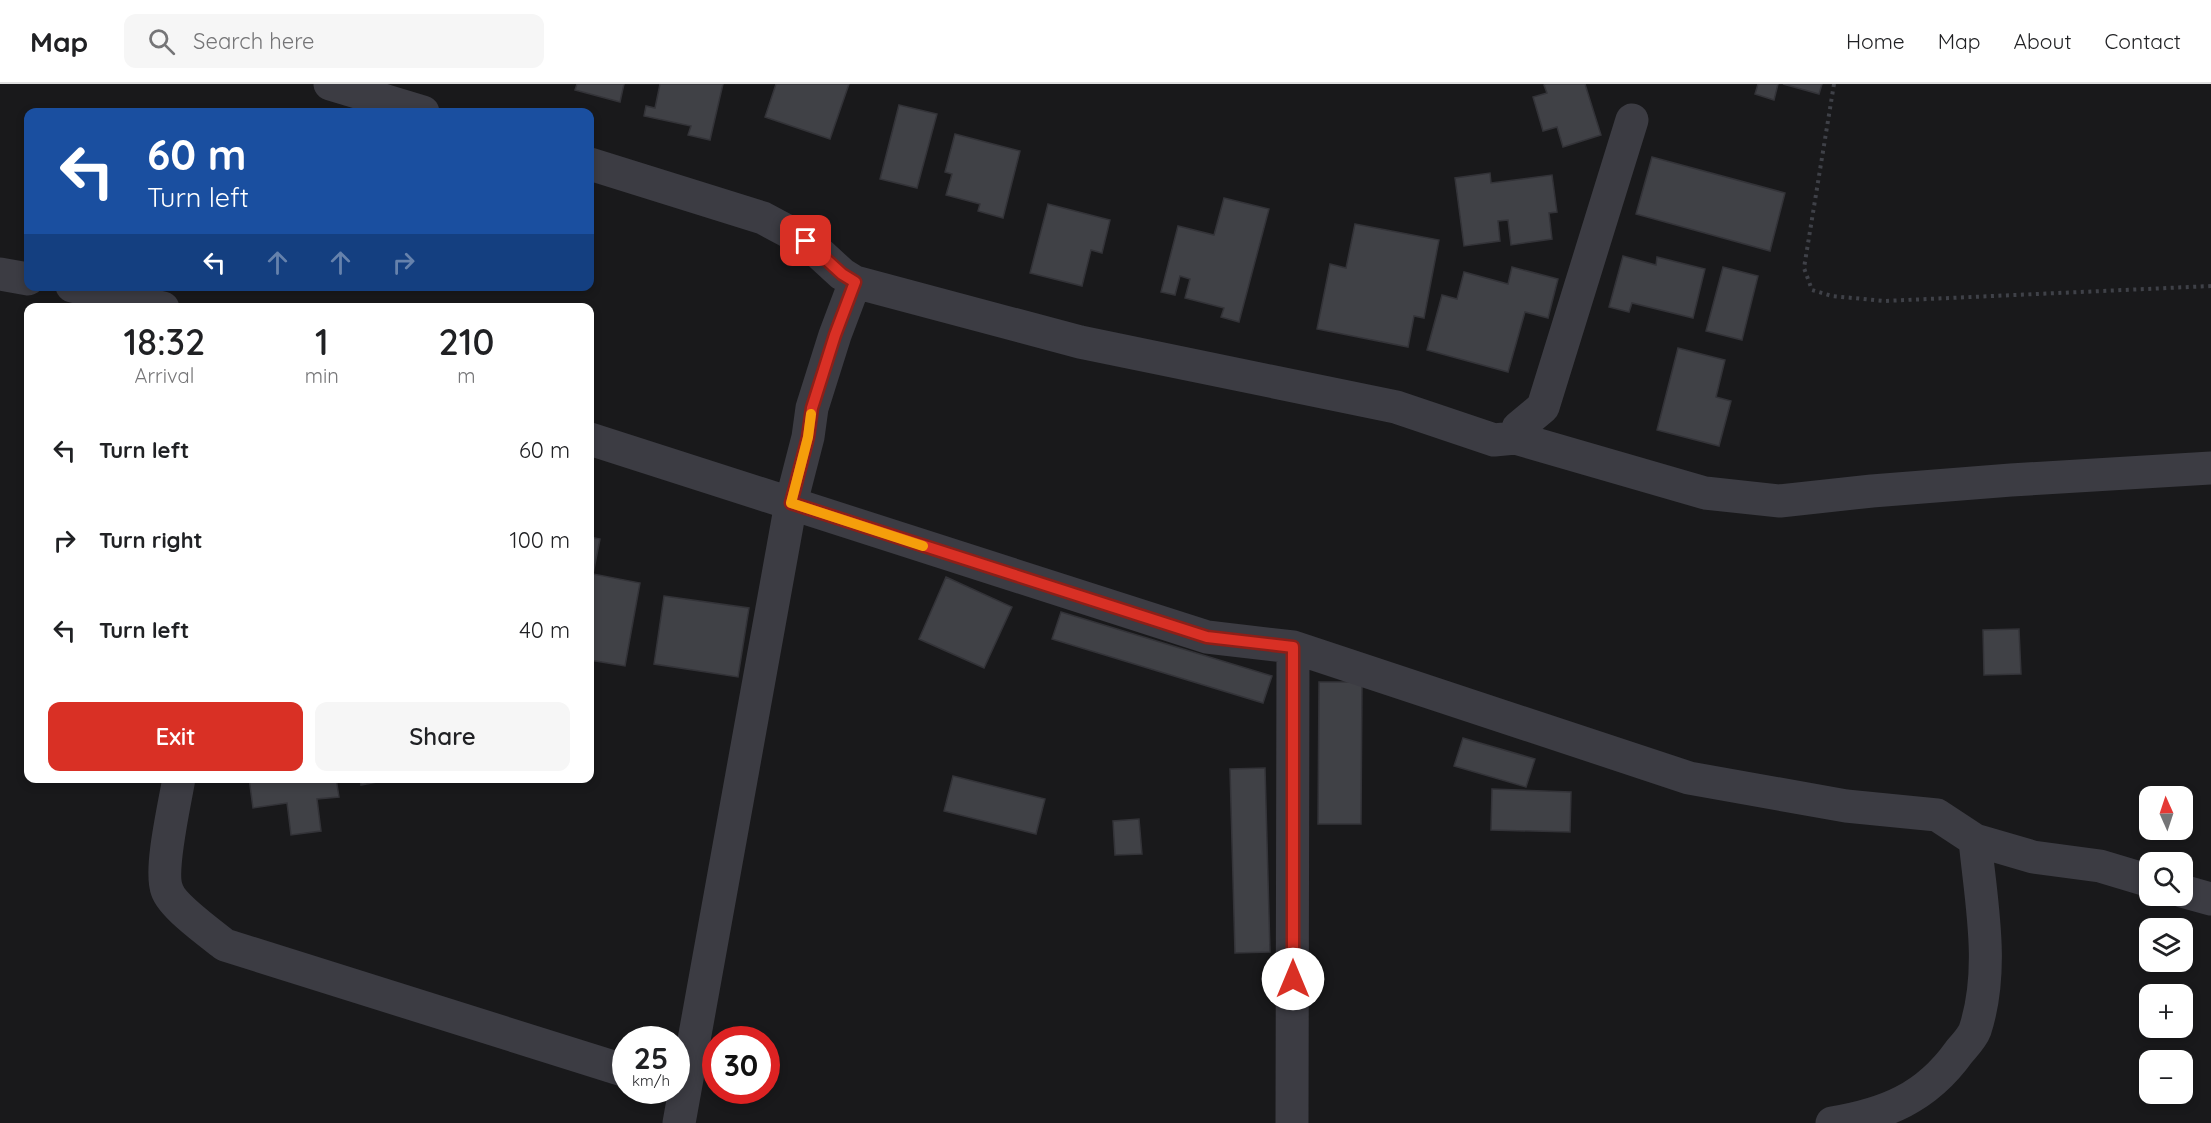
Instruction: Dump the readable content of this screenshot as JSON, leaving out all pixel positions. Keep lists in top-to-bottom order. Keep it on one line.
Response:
{"north":"top","page":{"header":"Map","search":"Search here","nav":["Home","Map","About","Contact"],"turn":["60 m","Turn left"],"eta":["18:32","Arrival","1","min","210","m"],"list":[{"name":"Turn left","value":"60 m"},{"name":"Turn right","value":"100 m"},{"name":"Turn left","value":"40 m"}],"buttons":["Exit","Share"],"map_buttons":["+","−"],"speed":"25 km/h","limit":"30"}}
